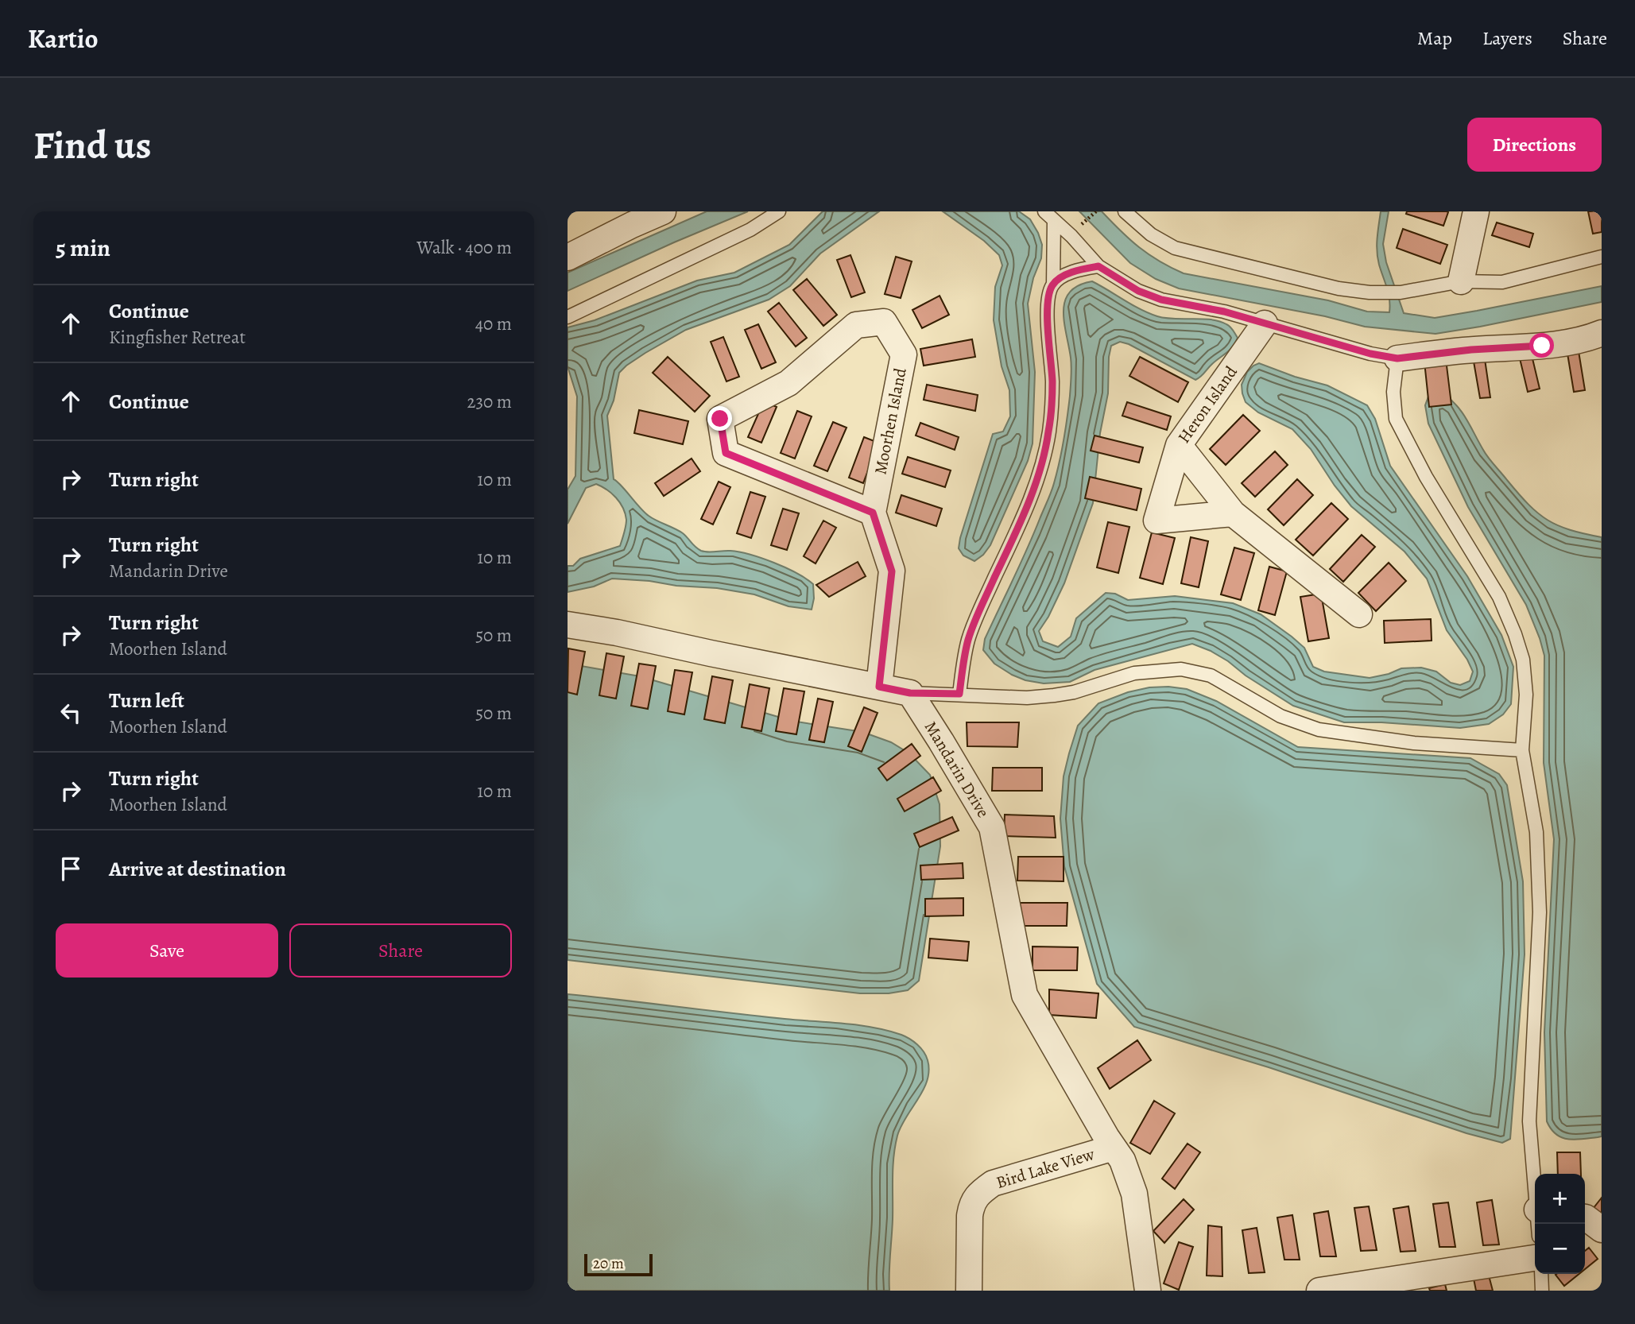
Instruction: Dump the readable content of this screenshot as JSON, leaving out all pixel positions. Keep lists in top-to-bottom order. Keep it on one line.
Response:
{"streets":{"street":["Heron Island","Moorhen Island","Mandarin Drive","Bird Lake View"]},"crossings":[["Mandarin Drive","Bird Lake View"]],"scale_bar":"20 m","page":{"header":"Kartio","nav":["Map","Layers","Share"],"buttons":["Directions",["Save","Share"]],"title":"Find us","heading":["5 min","Walk · 400 m"],"list":[["Continue","Kingfisher Retreat","40 m"],["Continue","230 m"],["Turn right","10 m"],["Turn right","Mandarin Drive","10 m"],["Turn right","Moorhen Island","50 m"],["Turn left","Moorhen Island","50 m"],["Turn right","Moorhen Island","10 m"],"Arrive at destination"],"map_buttons":["+","−"],"scale":"20 m"}}
